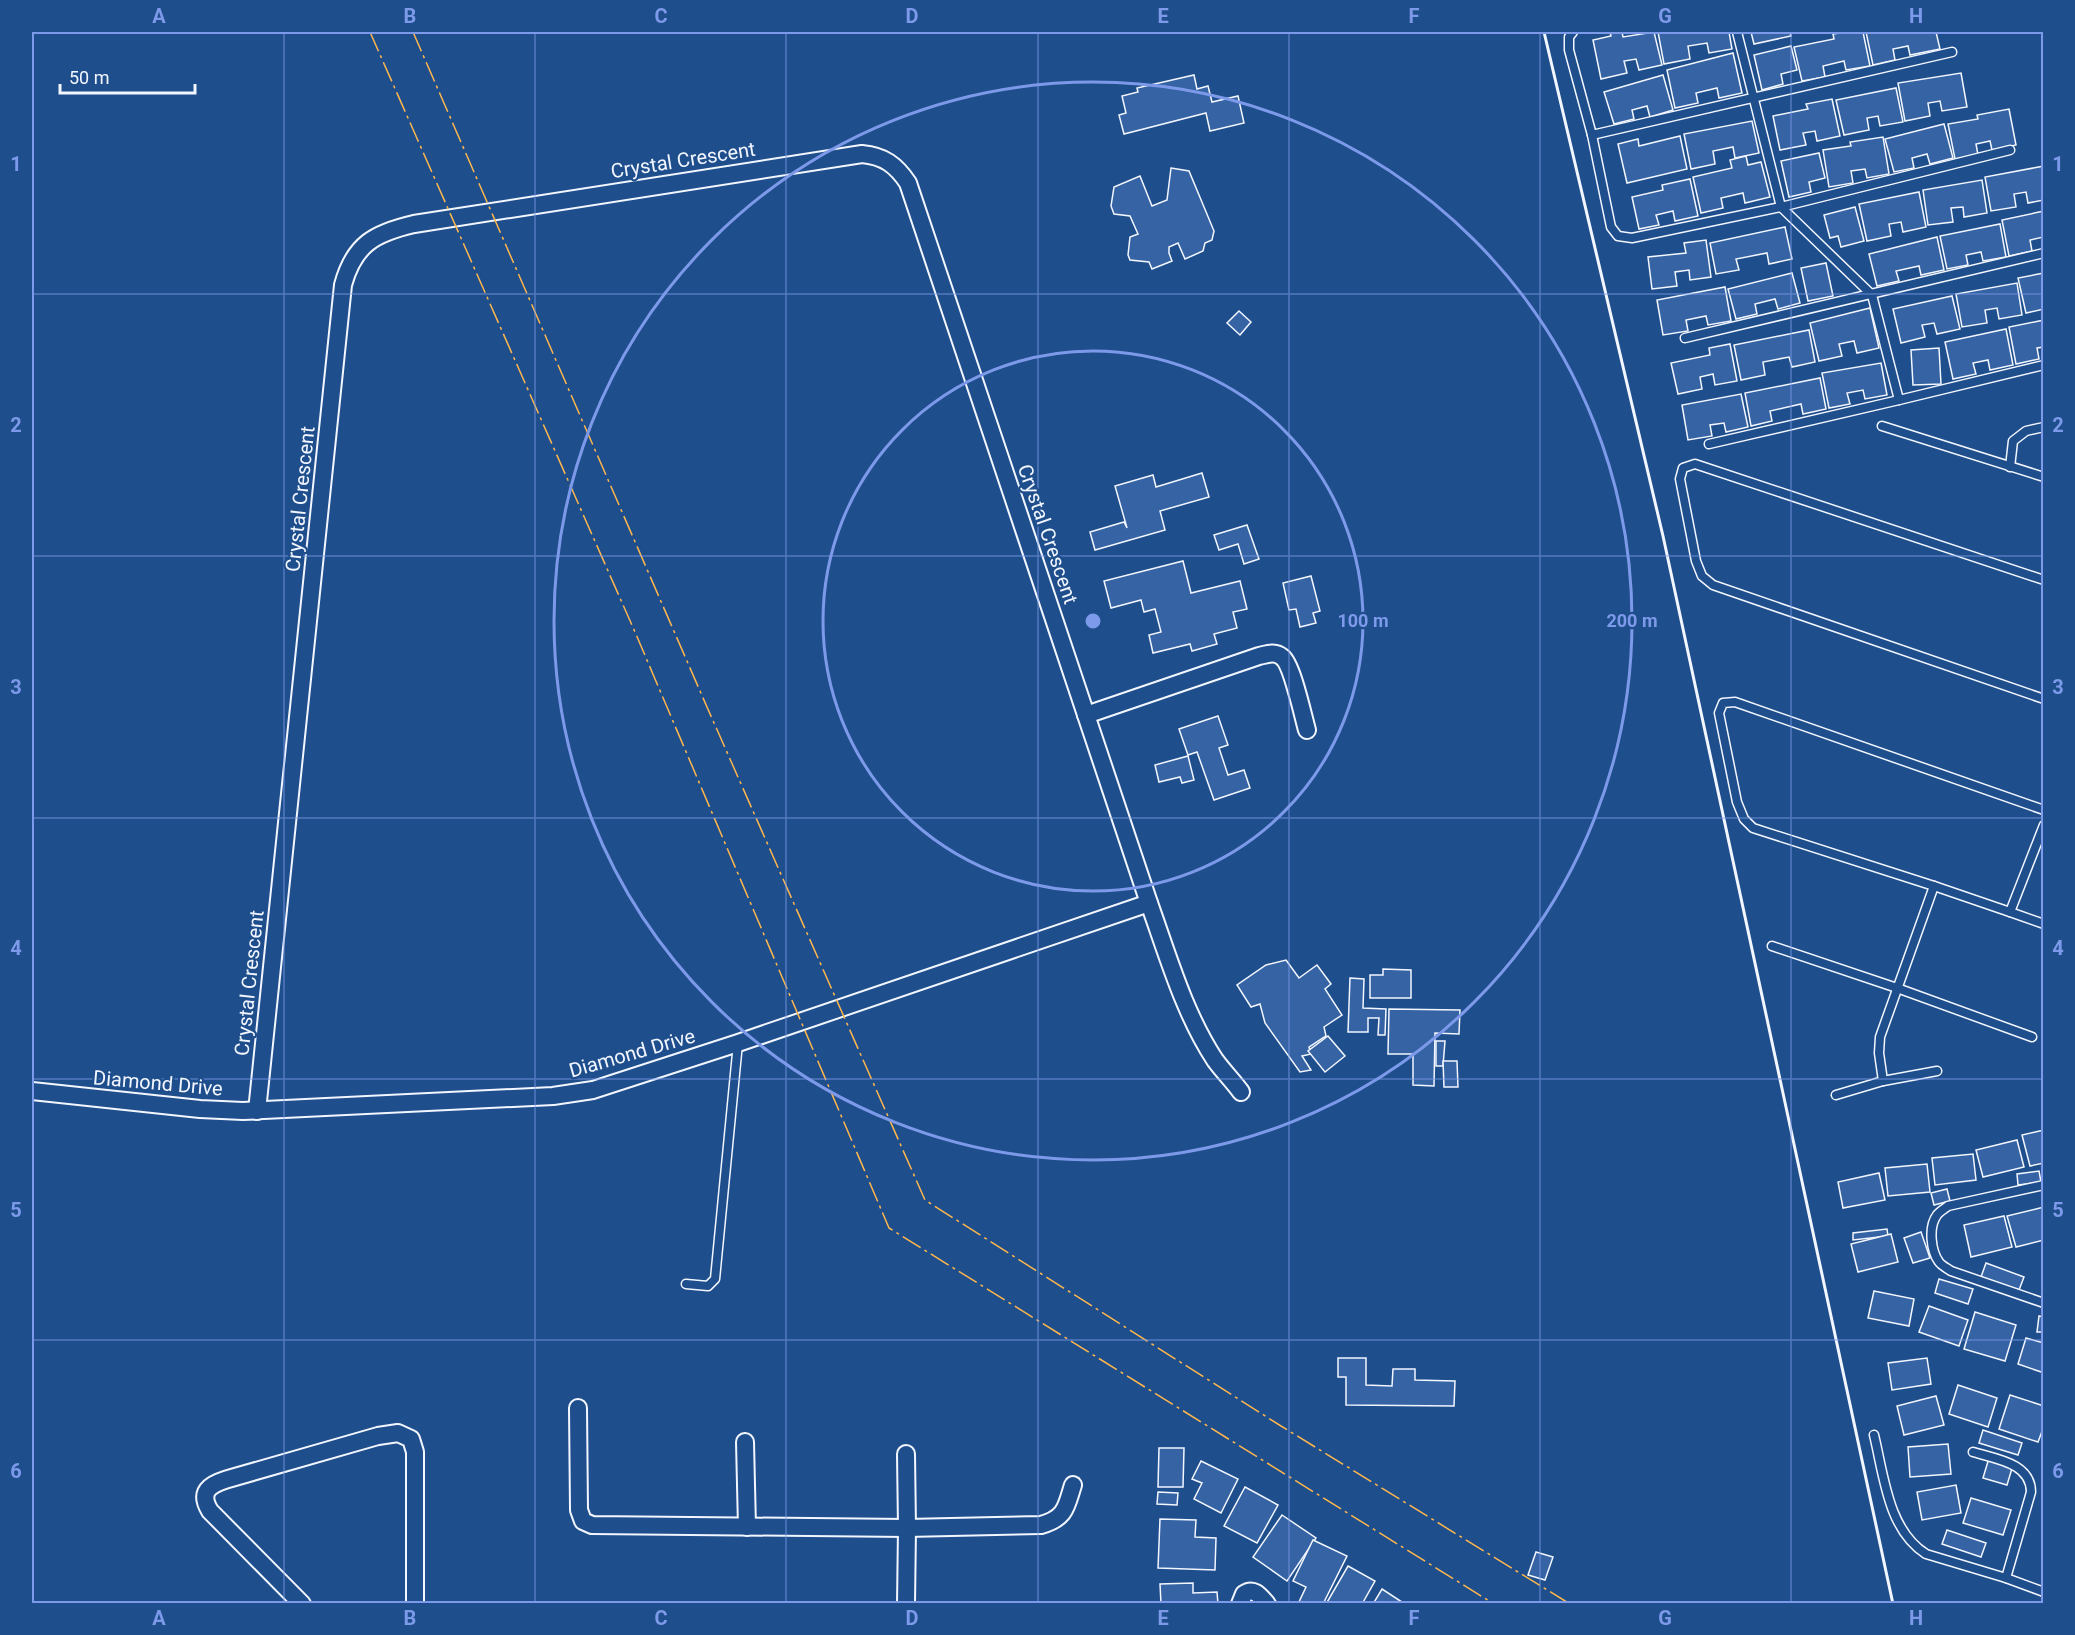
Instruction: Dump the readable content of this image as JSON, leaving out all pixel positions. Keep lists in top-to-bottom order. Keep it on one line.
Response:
{"streets":{"street":["Crystal Crescent","Diamond Drive"]},"crossings":[["Crystal Crescent","Diamond Drive"]],"scale_bar":"50 m","grid":{"columns":["A","B","C","D","E","F","G","H"],"rows":["1","2","3","4","5","6"]},"rings":["100 m","200 m"]}
